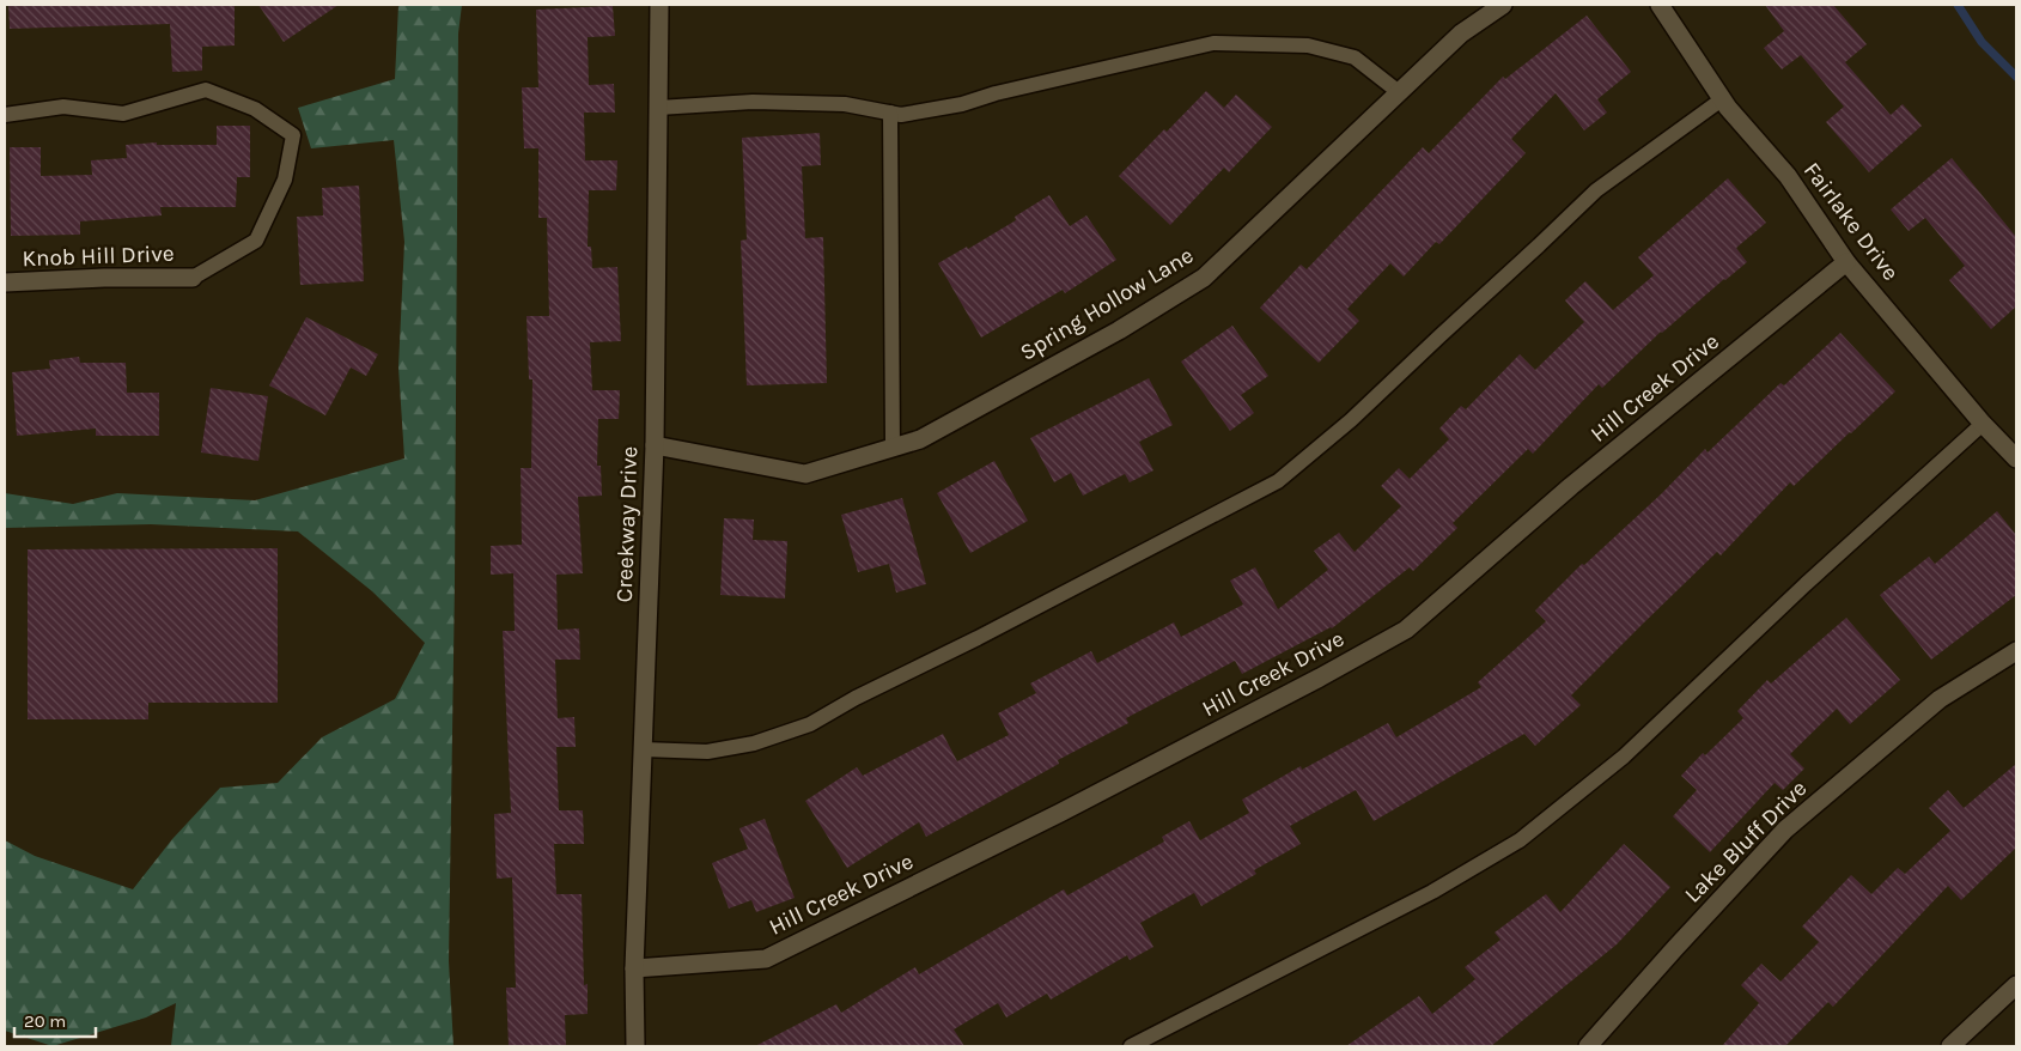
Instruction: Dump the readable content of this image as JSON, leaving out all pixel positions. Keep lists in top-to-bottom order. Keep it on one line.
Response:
{"streets":{"street":["Fairlake Drive","Knob Hill Drive","Spring Hollow Lane","Hill Creek Drive","Creekway Drive","Lake Bluff Drive"]},"crossings":[["Fairlake Drive","Hill Creek Drive"],["Spring Hollow Lane","Creekway Drive"],["Hill Creek Drive","Creekway Drive"]],"scale_bar":"20 m"}
